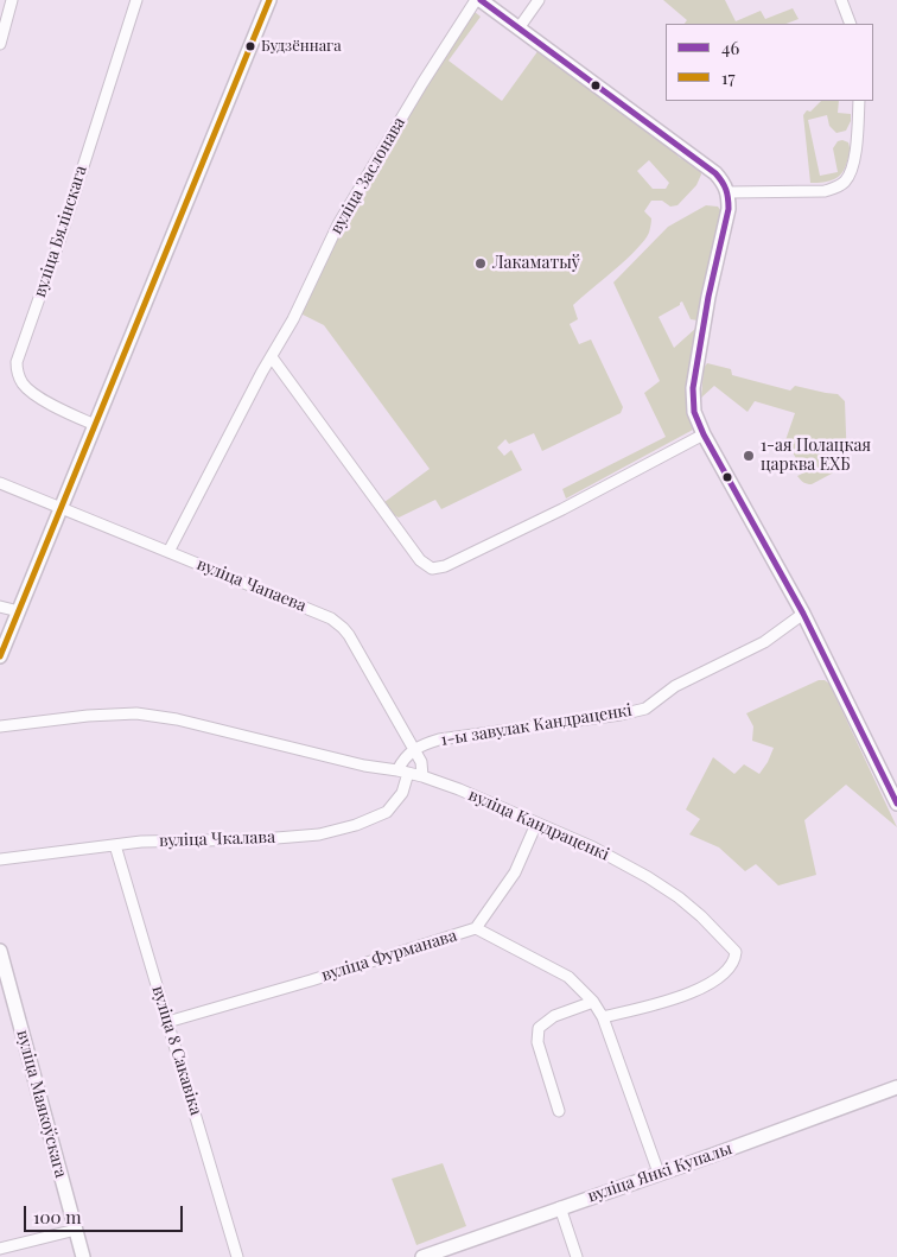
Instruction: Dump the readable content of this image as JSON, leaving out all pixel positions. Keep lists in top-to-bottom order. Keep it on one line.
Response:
{"streets":{"street":["вуліца Заслонава","вуліца Бялінскага","вуліца Чапаева","1-ы завулак Кандраценкі","вуліца Кандраценкі","вуліца Чкалава","вуліца Фурманава","вуліца 8 Сакавіка","вуліца Маякоўскага","вуліца Янкі Купалы"]},"crossings":[["вуліца Заслонава","вуліца Чапаева"],["вуліца Чапаева","1-ы завулак Кандраценкі"],["вуліца Чапаева","вуліца Кандраценкі"],["вуліца Кандраценкі","вуліца Чкалава"],["вуліца Кандраценкі","вуліца Фурманава"],["вуліца Чкалава","вуліца 8 Сакавіка"],["вуліца Фурманава","вуліца 8 Сакавіка"]],"places":["Будзённага","Лакаматыў","1-ая Полацкая царква ЕХБ"],"lines":["transit line 46","transit line 17"],"legend":["46","17"],"scale_bar":"100 m"}
